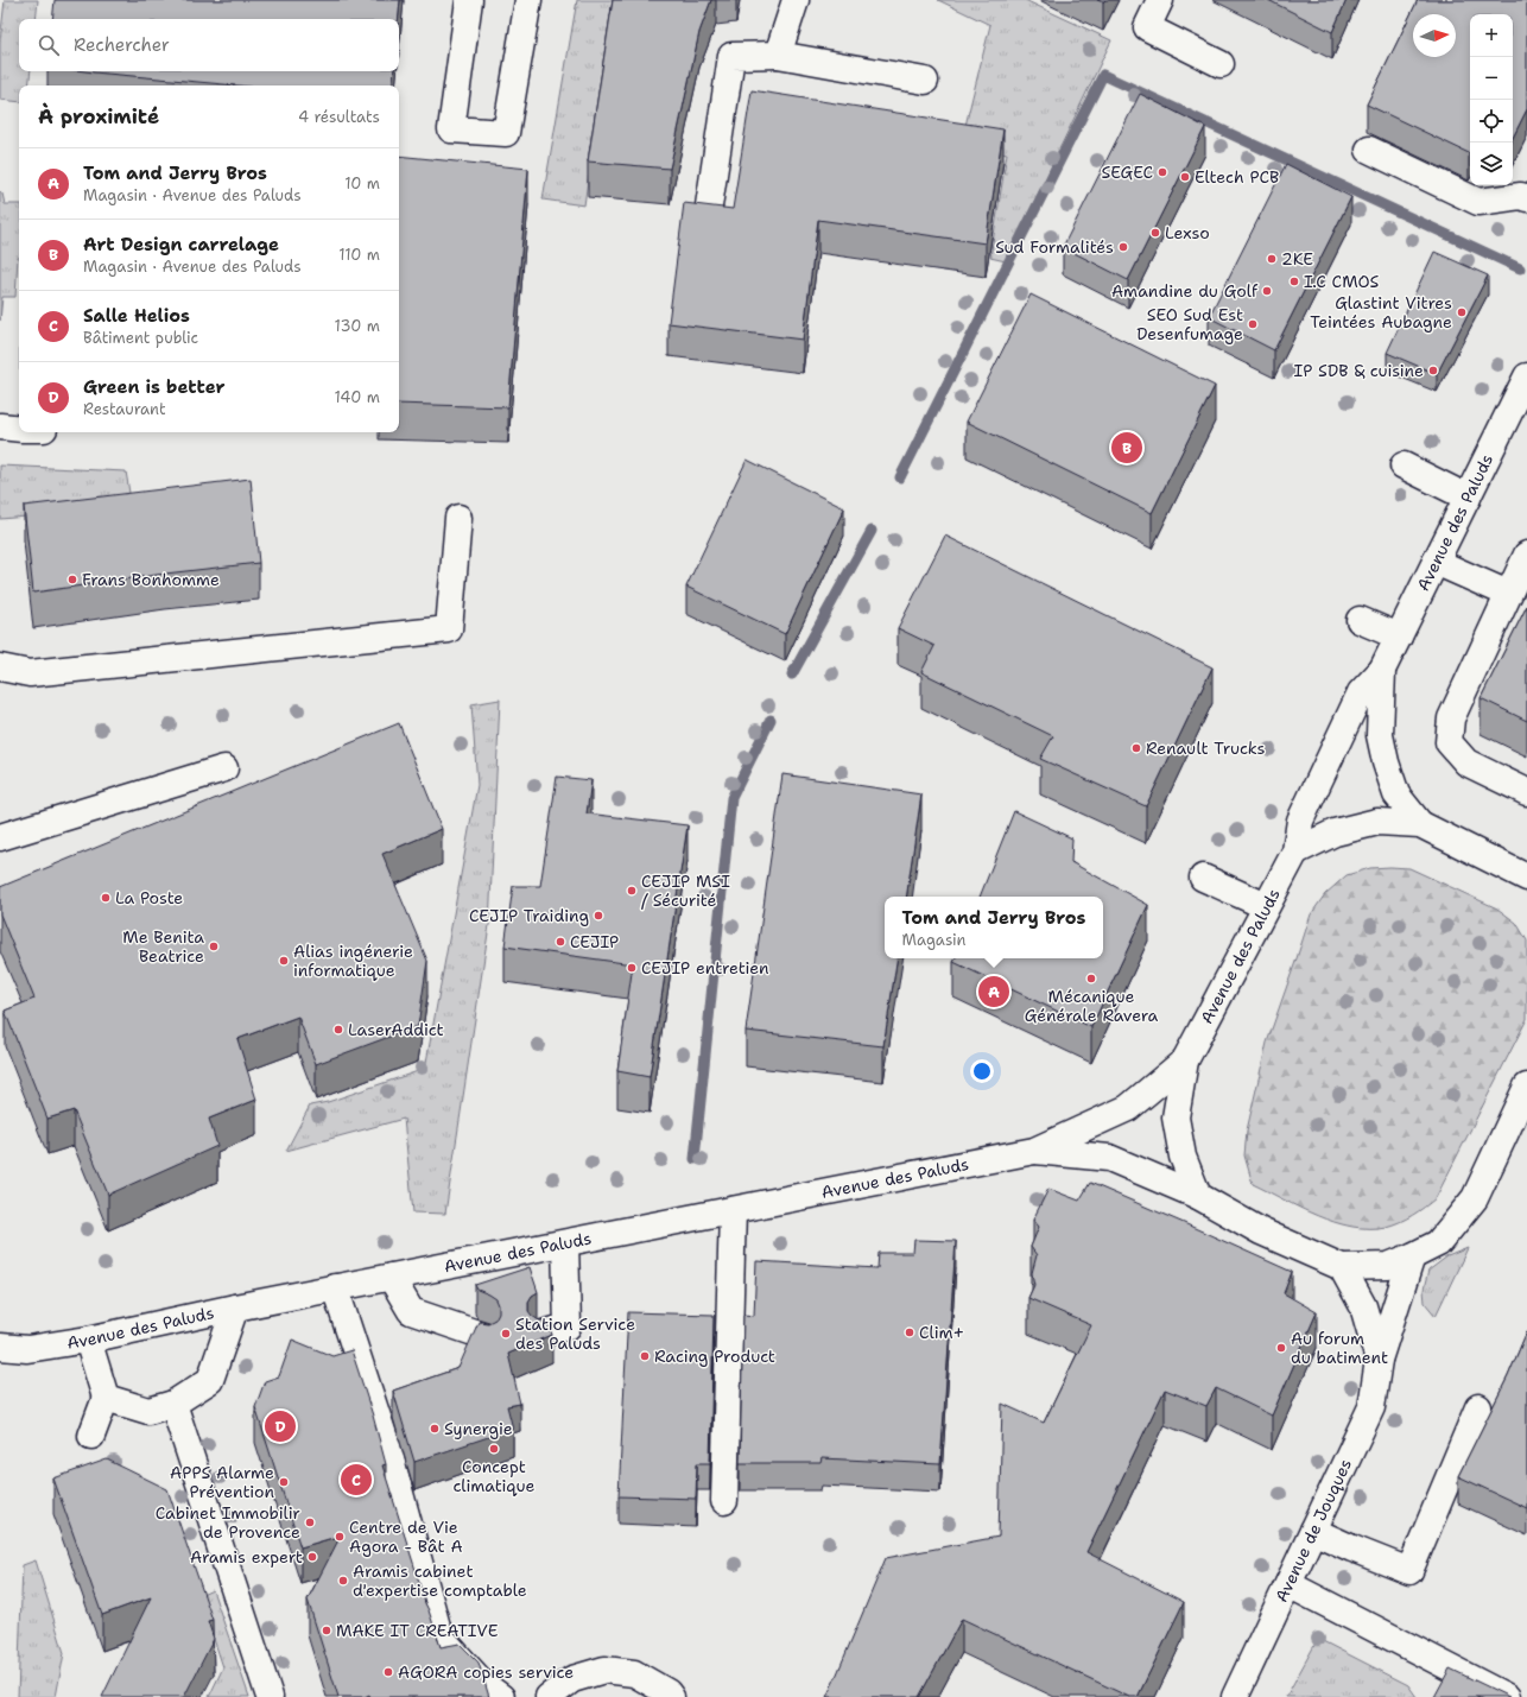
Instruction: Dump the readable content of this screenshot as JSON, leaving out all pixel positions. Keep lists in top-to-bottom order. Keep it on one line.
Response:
{"streets":{"street":["Avenue des Paluds","Avenue de Jouques"]},"crossings":[["Avenue des Paluds","Avenue de Jouques"]],"places":["SEGEC","Eltech PCB","Lexso","Sud Formalités","2KE","I.C CMOS","Amandine du Golf","Glastint Vitres Teintées Aubagne","SEO Sud Est Desenfumage","IP SDB & cuisine","Frans Bonhomme","Renault Trucks","CEJIP MSI / Sécurité","La Poste","CEJIP Traiding","CEJIP","Me Benita Beatrice","Alias ingénerie informatique","CEJIP entretien","Mécanique Générale Ravera","LaserAddict","Clim+","Station Service des Paluds","Au forum du batiment","Racing Product","Synergie","Concept climatique","APPS Alarme Prévention","Cabinet Immobilir de Provence","Centre de Vie Agora - Bât A","Aramis expert","Aramis cabinet d'expertise comptable","MAKE IT CREATIVE","AGORA copies service"],"north":"right","page":{"map_buttons":["+","−"],"search":"Rechercher","heading":["À proximité","4 résultats"],"list":[{"mark":"A","name":"Tom and Jerry Bros","note":"Magasin · Avenue des Paluds","value":"10 m"},{"mark":"B","name":"Art Design carrelage","note":"Magasin · Avenue des Paluds","value":"110 m"},{"mark":"C","name":"Salle Helios","note":"Bâtiment public","value":"130 m"},{"mark":"D","name":"Green is better","note":"Restaurant","value":"140 m"}],"pins":["B","A","D","C"],"popup":["Tom and Jerry Bros","Magasin"]}}
